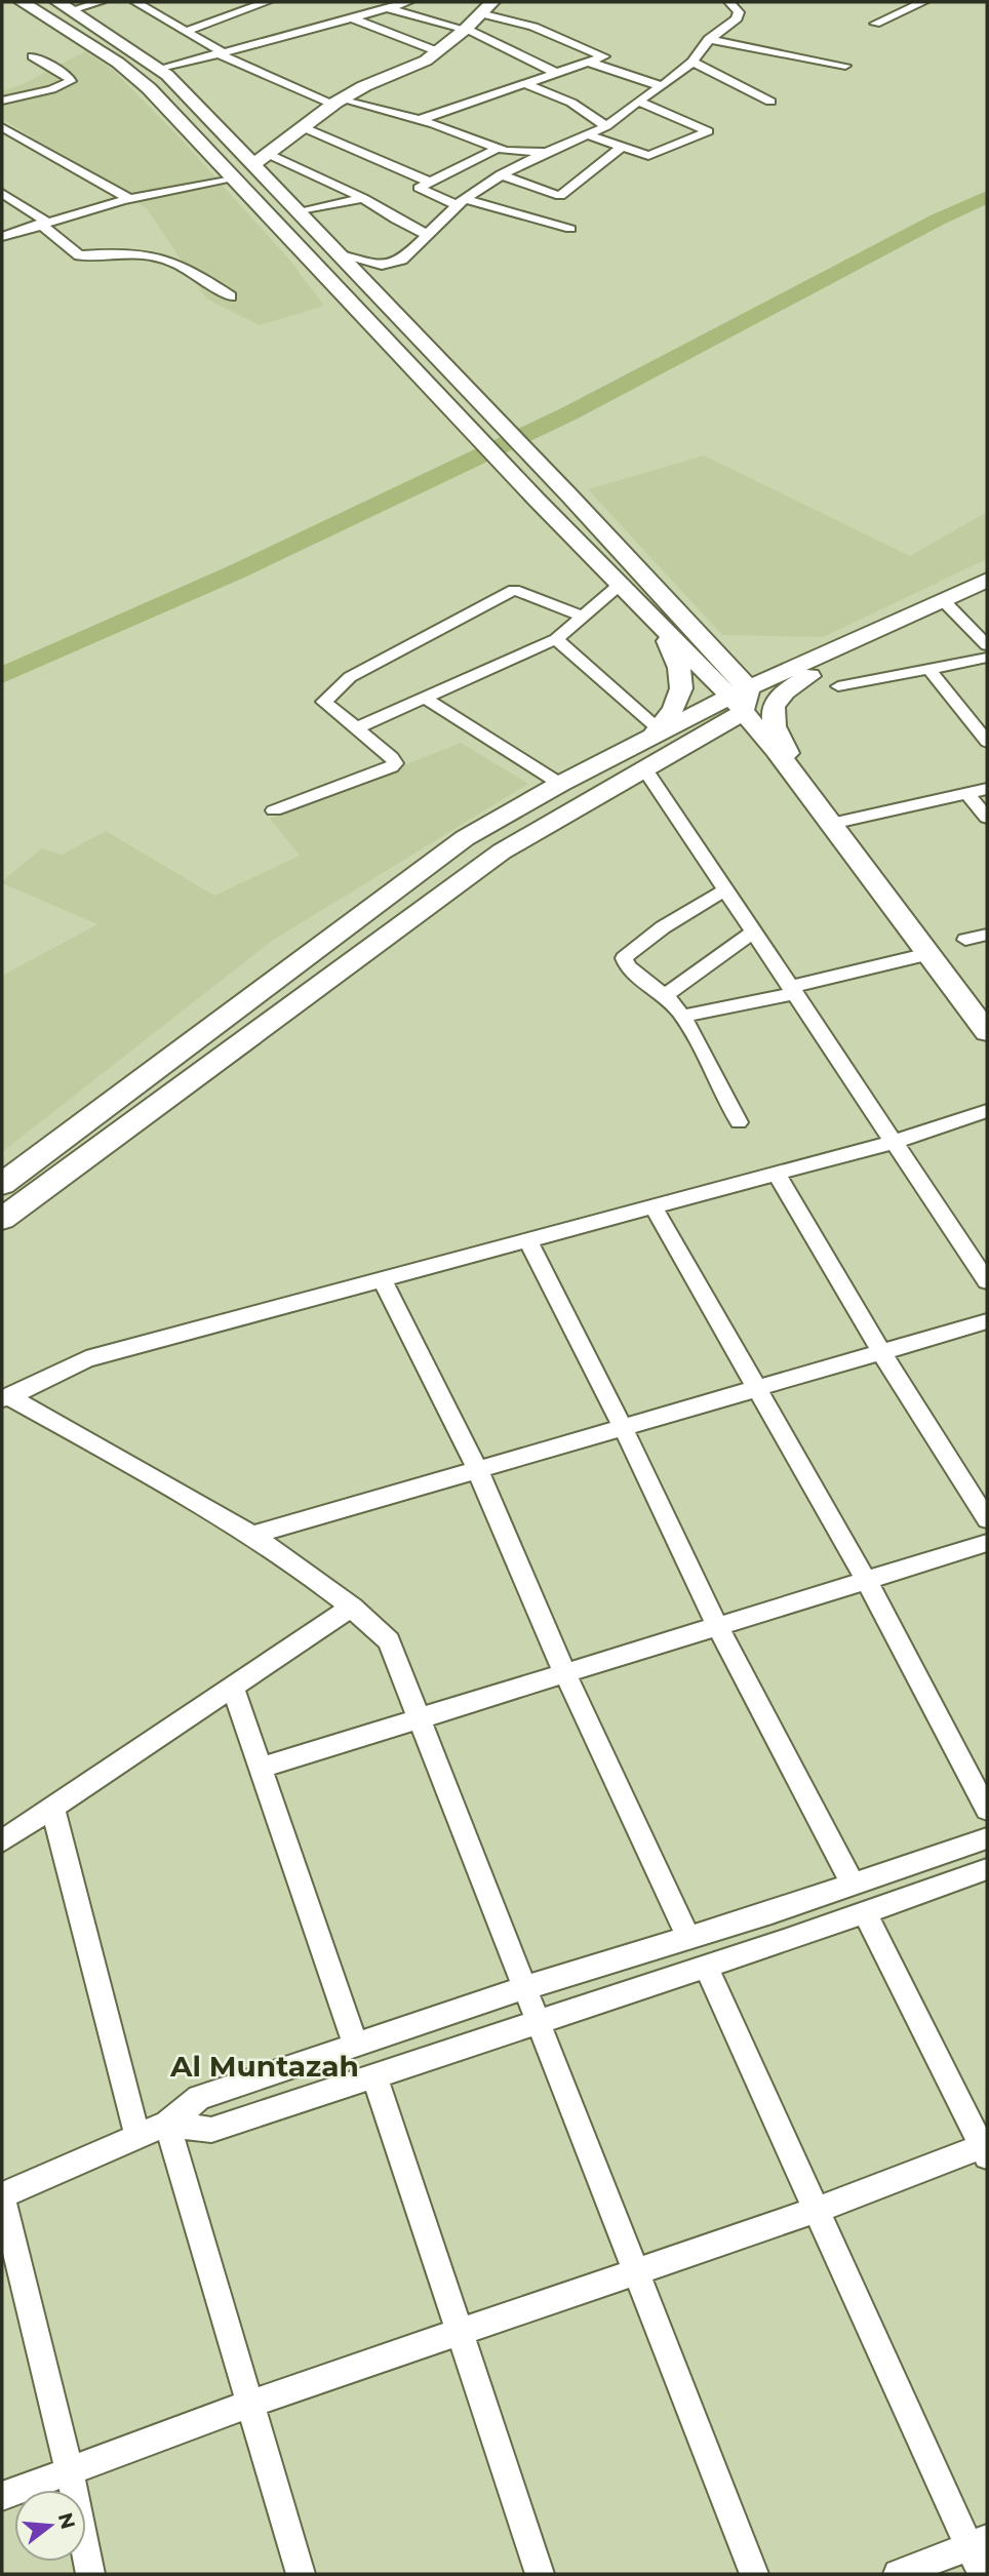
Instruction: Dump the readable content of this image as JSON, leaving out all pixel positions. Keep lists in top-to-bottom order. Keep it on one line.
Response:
{"districts":["Al Muntazah"],"north":"right"}
